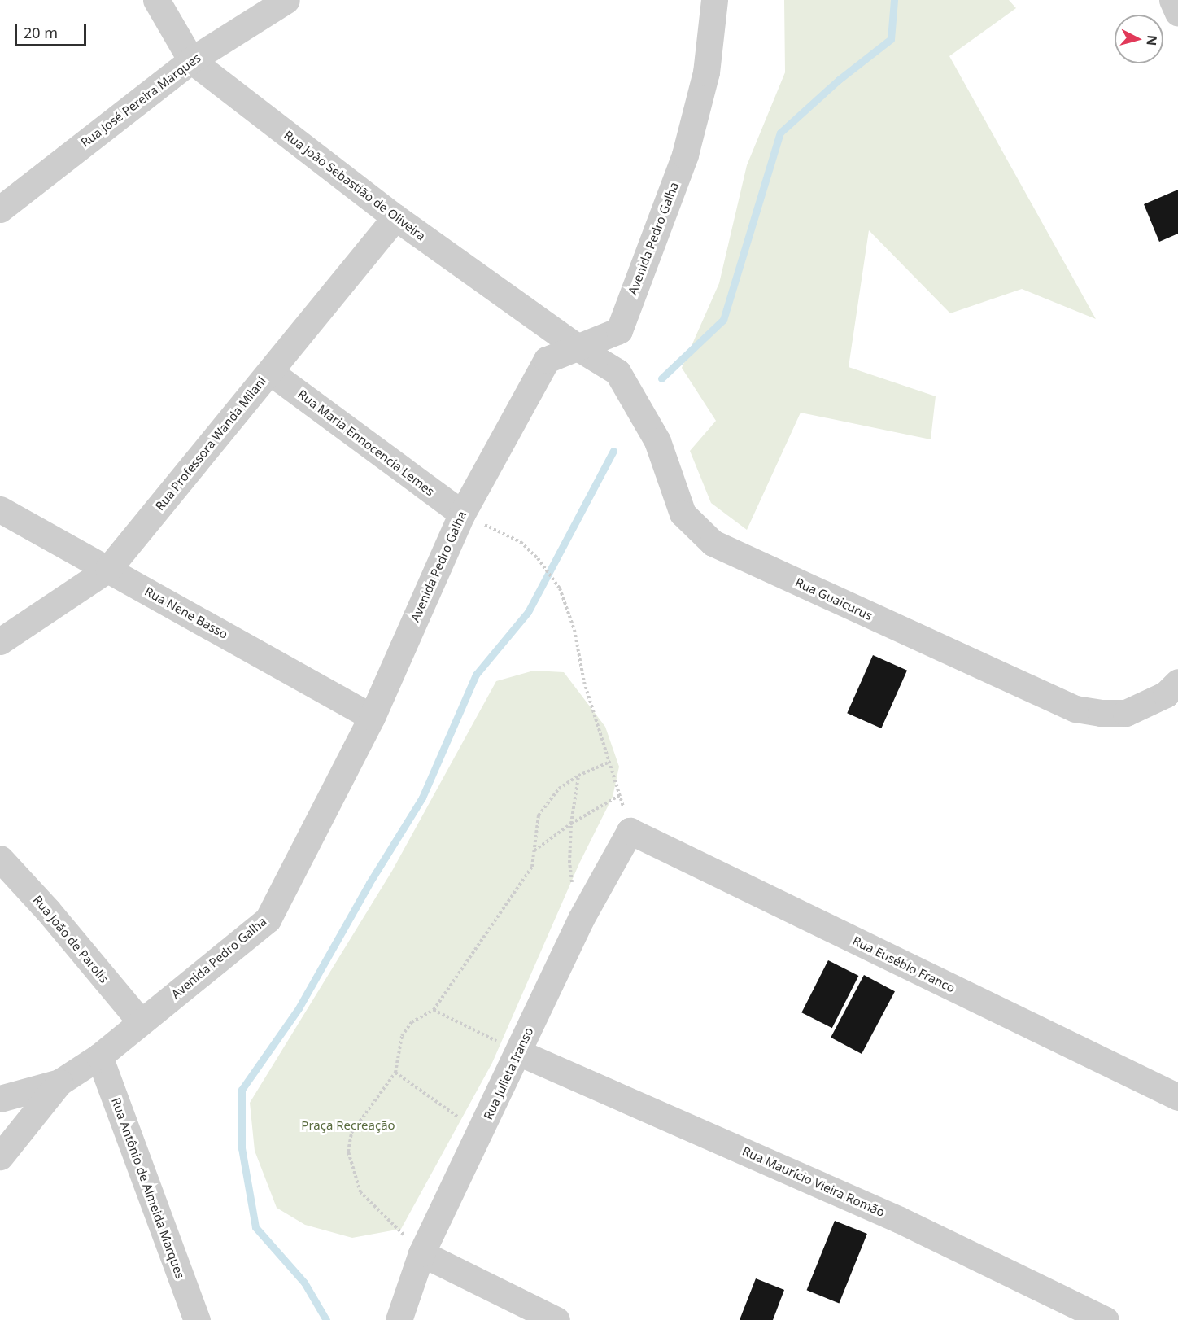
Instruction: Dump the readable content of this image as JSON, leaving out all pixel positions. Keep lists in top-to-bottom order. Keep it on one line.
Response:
{"streets":{"street":["Rua José Pereira Marques","Rua João Sebastião de Oliveira","Avenida Pedro Galha","Rua Maria Ennocencia Lemes","Rua Professora Wanda Milani","Rua Guaicurus","Rua Nene Basso","Rua João de Parolis","Rua Eusébio Franco","Rua Julieta Iranso","Rua Maurício Vieira Romão","Rua Antônio de Almeida Marques"]},"crossings":[["Rua José Pereira Marques","Rua João Sebastião de Oliveira"],["Rua João Sebastião de Oliveira","Avenida Pedro Galha"],["Rua João Sebastião de Oliveira","Rua Professora Wanda Milani"],["Rua João Sebastião de Oliveira","Rua Guaicurus"],["Avenida Pedro Galha","Rua Maria Ennocencia Lemes"],["Avenida Pedro Galha","Rua Guaicurus"],["Avenida Pedro Galha","Rua Nene Basso"],["Avenida Pedro Galha","Rua João de Parolis"],["Avenida Pedro Galha","Rua Antônio de Almeida Marques"],["Rua Maria Ennocencia Lemes","Rua Professora Wanda Milani"],["Rua Professora Wanda Milani","Rua Nene Basso"],["Rua Eusébio Franco","Rua Julieta Iranso"],["Rua Julieta Iranso","Rua Maurício Vieira Romão"]],"parks":["Praça Recreação"],"scale_bar":"20 m","north":"right"}
